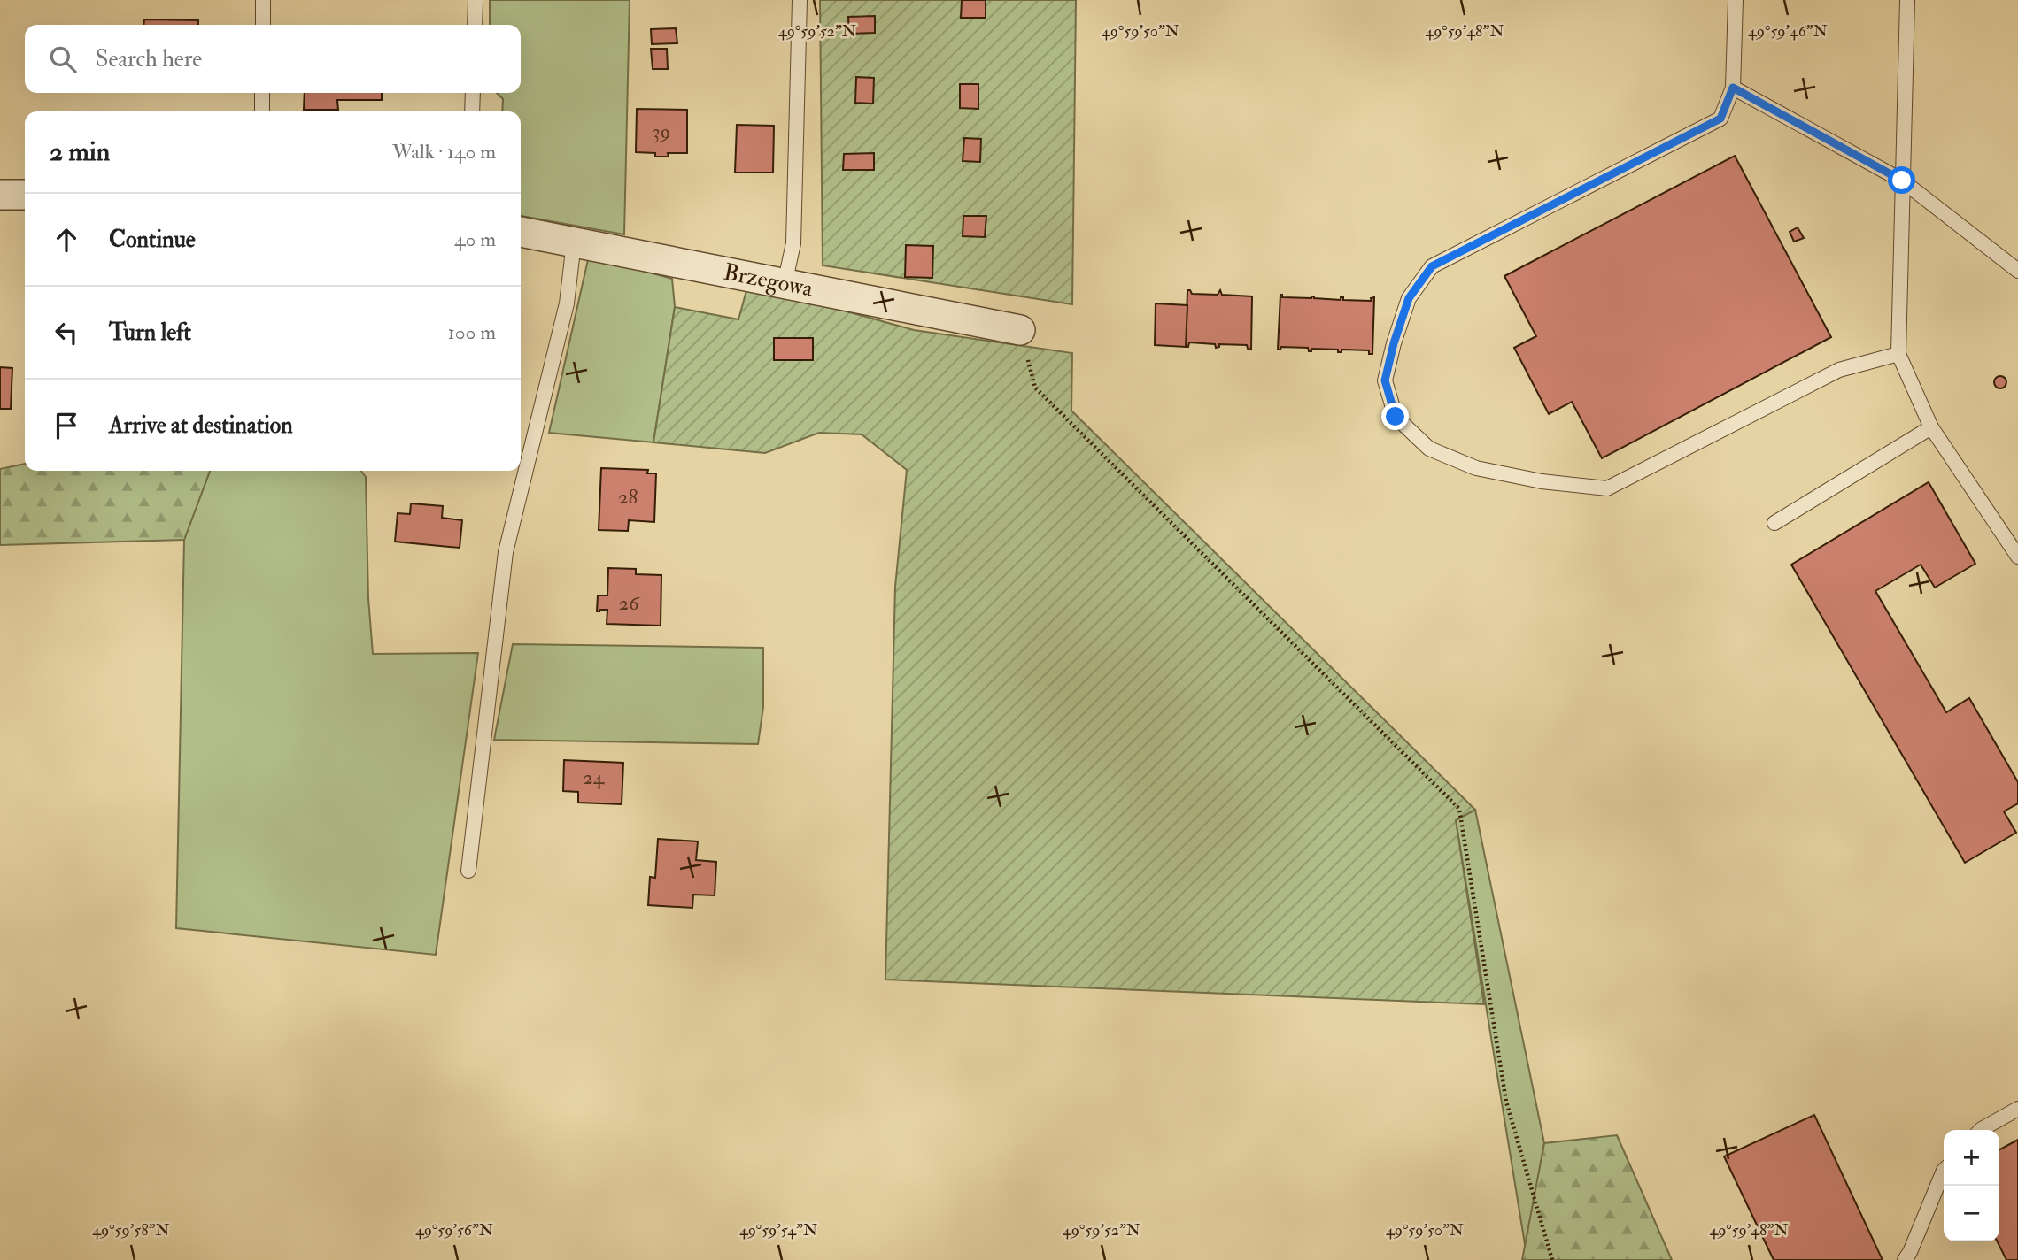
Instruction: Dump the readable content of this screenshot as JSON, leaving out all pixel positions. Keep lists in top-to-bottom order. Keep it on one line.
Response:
{"streets":{"street":["Brzegowa"]},"house_numbers":["39","28","26","24"],"page":{"search":"Search here","heading":["2 min","Walk · 140 m"],"list":[["Continue","40 m"],["Turn left","100 m"],"Arrive at destination"],"map_buttons":["+","−"]},"coordinates":["49°59'52\"N","49°59'50\"N","49°59'48\"N","49°59'46\"N","49°59'58\"N","49°59'56\"N","49°59'54\"N"]}
